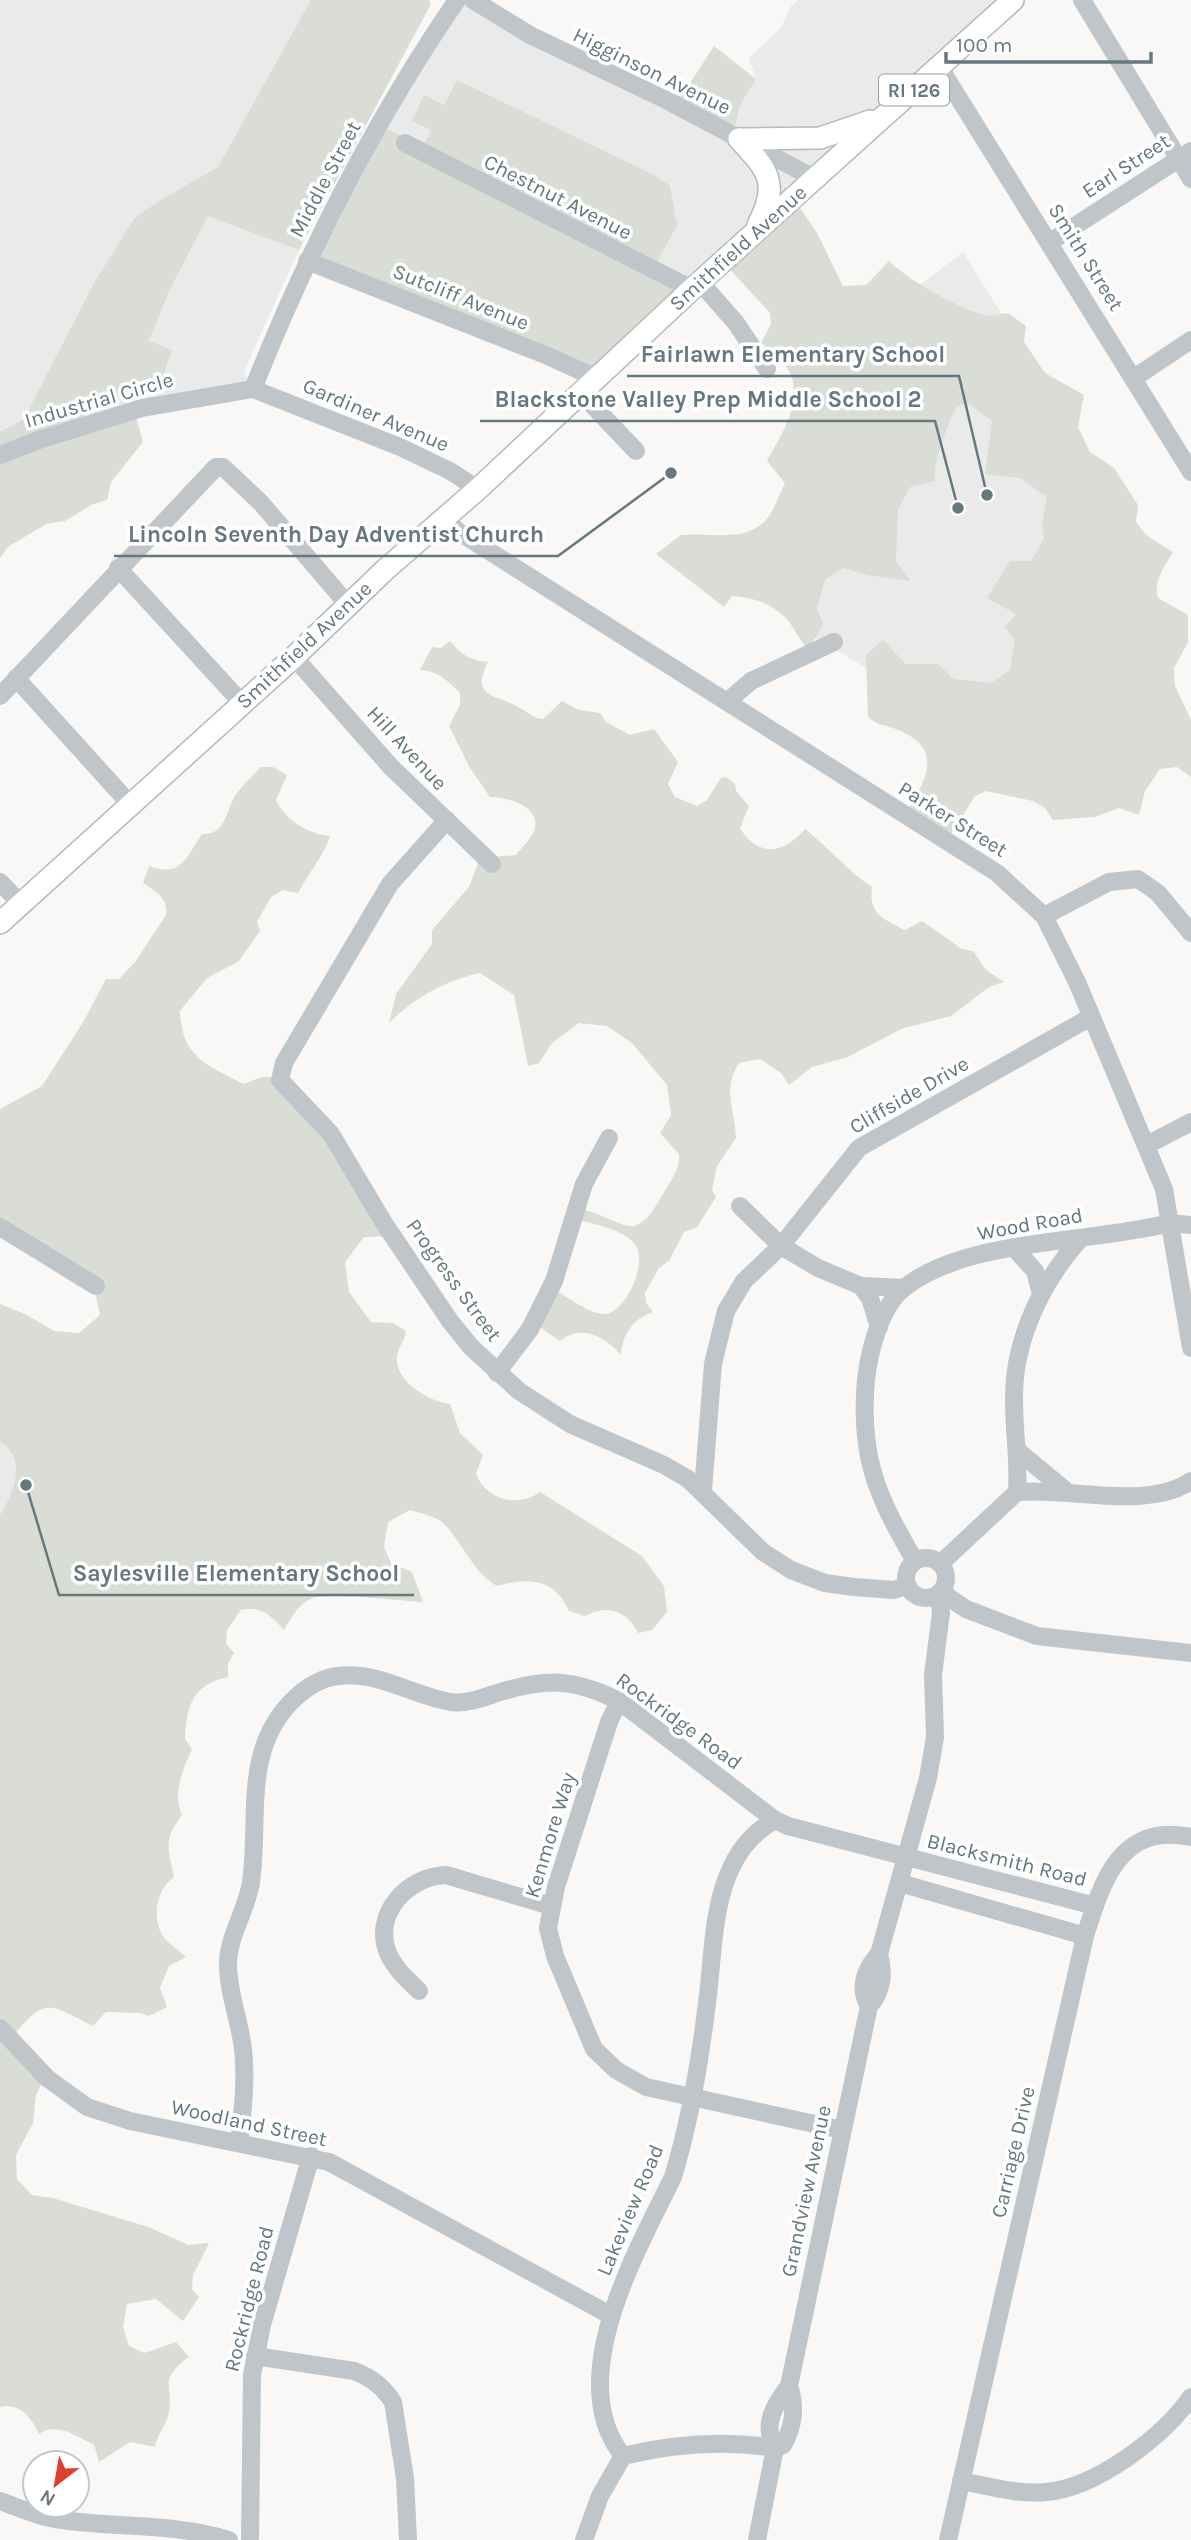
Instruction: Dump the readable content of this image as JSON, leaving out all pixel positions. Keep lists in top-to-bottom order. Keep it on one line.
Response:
{"streets":{"main road":["RI 126","Smithfield Avenue"],"street":["Higginson Avenue","Earl Street","Middle Street","Chestnut Avenue","Smith Street","Sutcliff Avenue","Industrial Circle","Gardiner Avenue","Hill Avenue","Parker Street","Cliffside Drive","Wood Road","Progress Street","Rockridge Road","Kenmore Way","Blacksmith Road","Woodland Street","Carriage Drive","Grandview Avenue","Lakeview Road"]},"crossings":[["Higginson Avenue","Smithfield Avenue"],["Earl Street","Smith Street"],["Middle Street","Sutcliff Avenue"],["Middle Street","Industrial Circle"],["Middle Street","Gardiner Avenue"],["Chestnut Avenue","Smithfield Avenue"],["Smithfield Avenue","Smith Street"],["Smithfield Avenue","Sutcliff Avenue"],["Smithfield Avenue","Gardiner Avenue"],["Smithfield Avenue","Hill Avenue"],["Smithfield Avenue","Parker Street"],["Industrial Circle","Gardiner Avenue"],["Hill Avenue","Progress Street"],["Parker Street","Cliffside Drive"],["Parker Street","Wood Road"],["Cliffside Drive","Progress Street"],["Progress Street","Grandview Avenue"],["Rockridge Road","Kenmore Way"],["Rockridge Road","Blacksmith Road"],["Rockridge Road","Woodland Street"],["Rockridge Road","Grandview Avenue"],["Rockridge Road","Lakeview Road"],["Kenmore Way","Grandview Avenue"],["Kenmore Way","Lakeview Road"],["Blacksmith Road","Carriage Drive"],["Blacksmith Road","Grandview Avenue"],["Woodland Street","Lakeview Road"]],"places":["Lincoln Seventh Day Adventist Church","Fairlawn Elementary School","Blackstone Valley Prep Middle School 2","Saylesville Elementary School"],"scale_bar":"100 m","north":"bottom left"}
